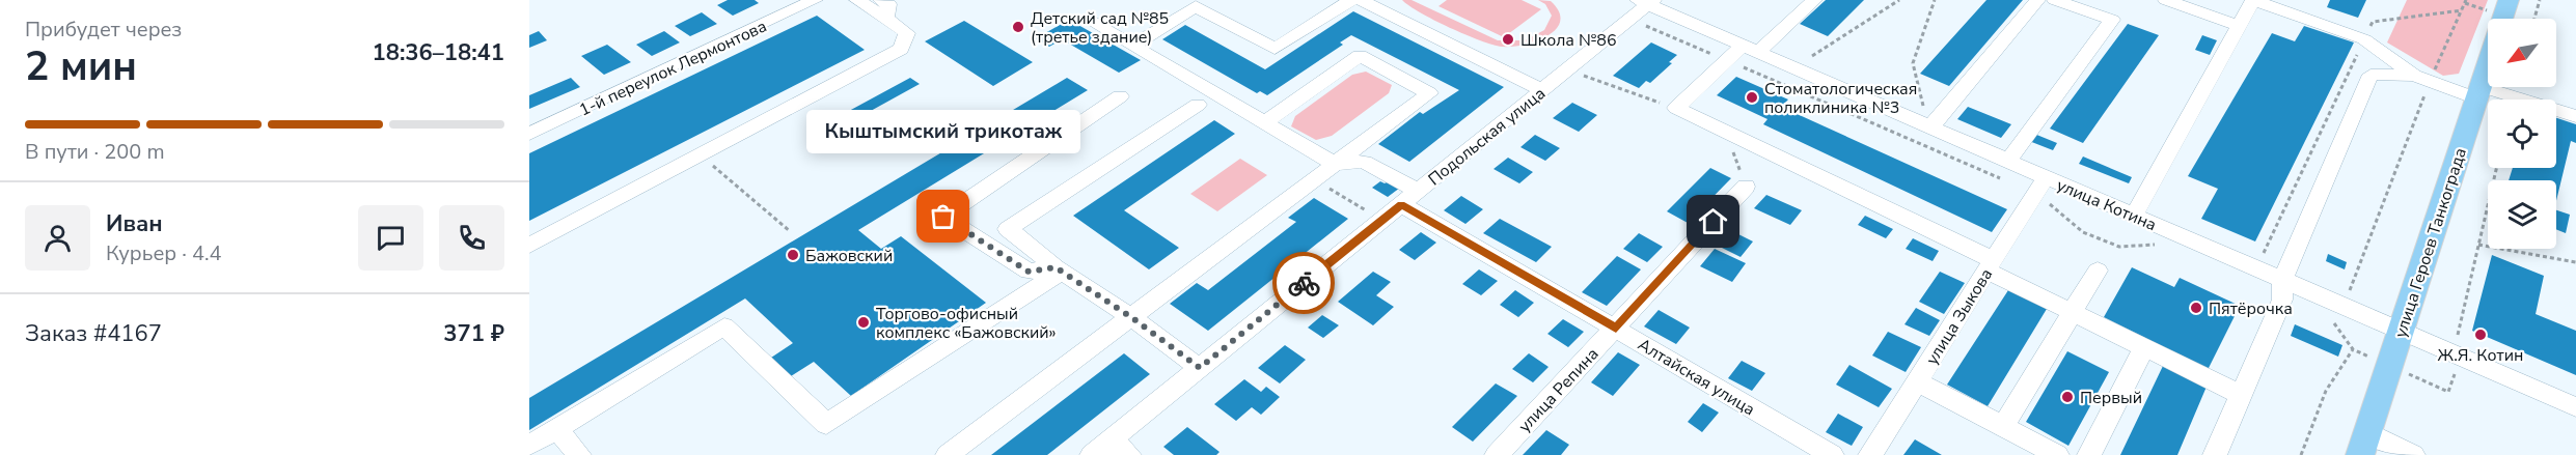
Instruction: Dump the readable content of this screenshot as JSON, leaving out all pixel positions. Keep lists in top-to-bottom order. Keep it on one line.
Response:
{"streets":{"main road":["улица Героев Танкограда"],"street":["1-й переулок Лермонтова","Подольская улица","улица Котина","улица Зыкова","Алтайская улица","улица Репина"]},"crossings":[["Подольская улица","улица Котина"],["Подольская улица","Алтайская улица"],["улица Котина","улица Героев Танкограда"],["улица Котина","улица Зыкова"],["Алтайская улица","улица Репина"]],"places":["Детский сад №85 (третье здание)","Школа №86","Стоматологическая поликлиника №3","Кыштымский трикотаж","Бажовский","Пятёрочка","Торгово-офисный комплекс «Бажовский»","Ж.Я. Котин","Первый"],"north":"bottom left","page":{"heading":["2 мин","Прибудет через","18:36–18:41"],"panel":["Иван","Курьер · 4.4","Заказ #4167","371 ₽"],"bar":"В пути · 200 m","bubble":"Кыштымский трикотаж"}}
